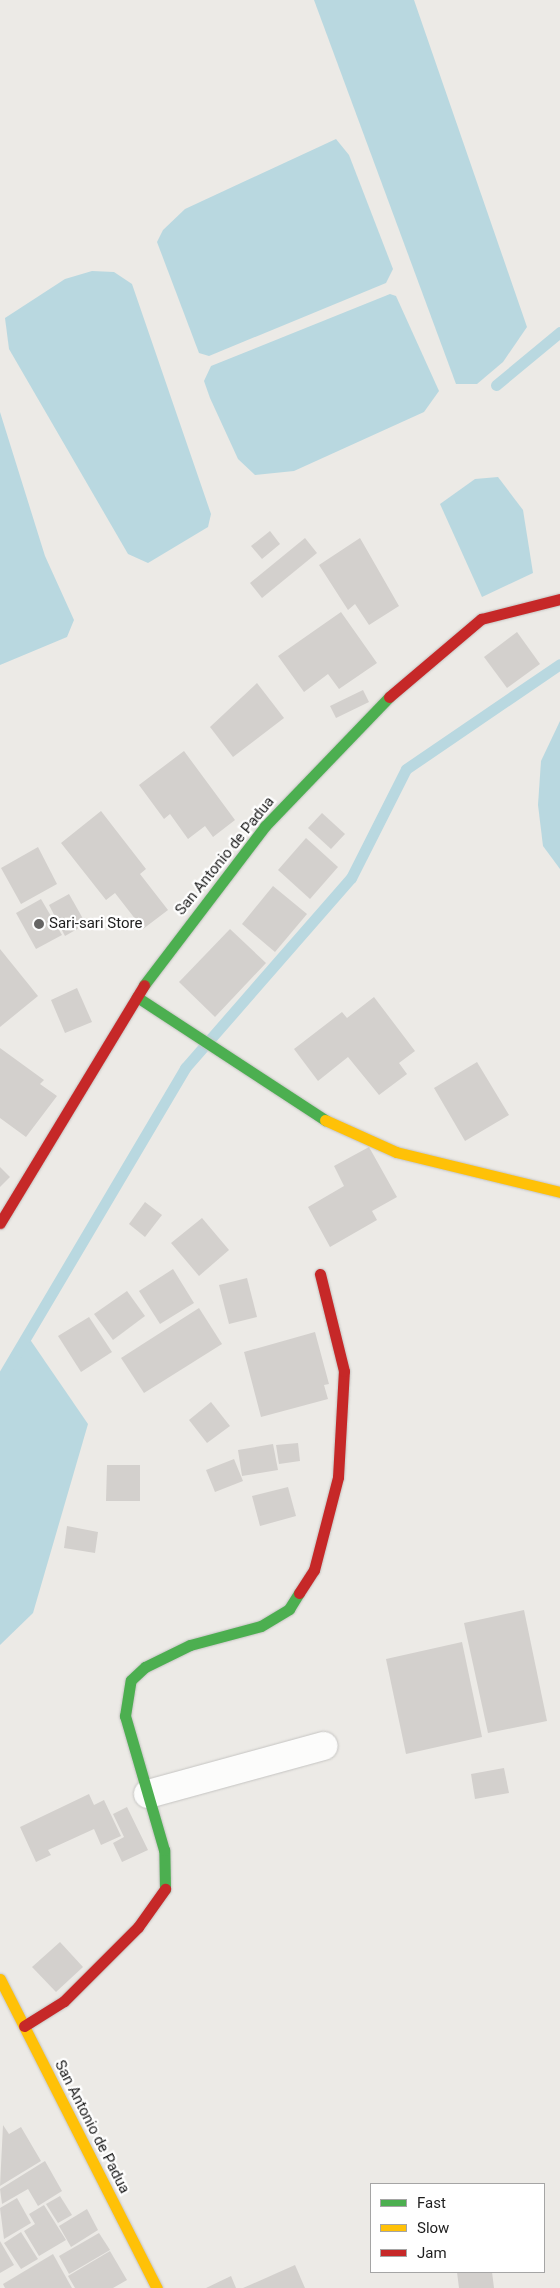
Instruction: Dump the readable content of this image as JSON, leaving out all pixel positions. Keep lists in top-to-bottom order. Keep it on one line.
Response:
{"streets":{"street":["San Antonio de Padua"]},"places":["Sari-sari Store"],"legend":["Fast","Slow","Jam"]}
